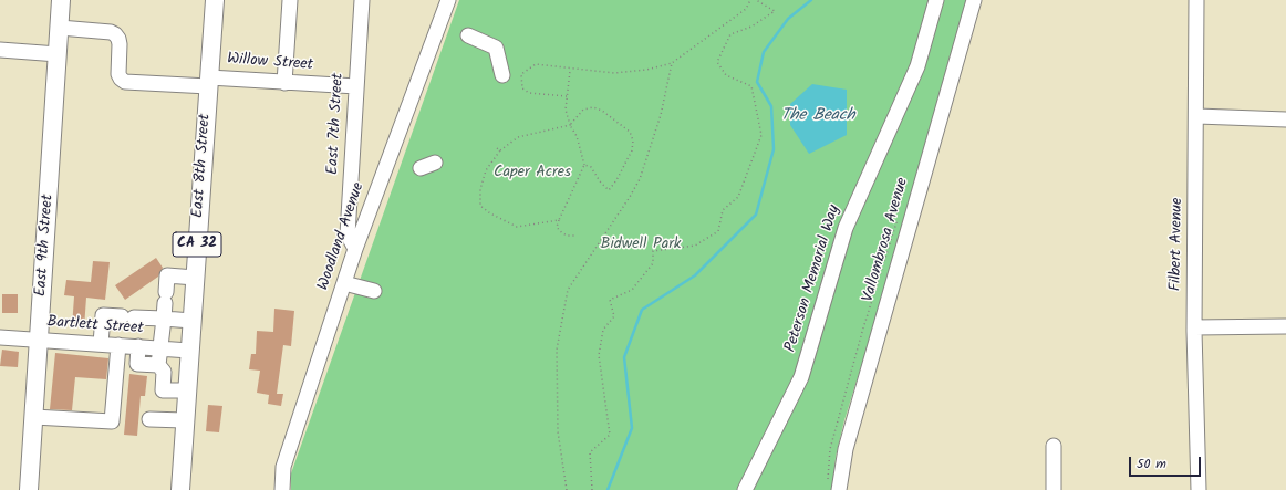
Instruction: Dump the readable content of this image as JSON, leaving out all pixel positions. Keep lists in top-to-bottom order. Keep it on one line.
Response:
{"streets":{"main road":["East 8th Street","CA 32","East 9th Street"],"street":["Willow Street","East 7th Street","Woodland Avenue","Vallombrosa Avenue","Filbert Avenue","Peterson Memorial Way","Bartlett Street"]},"crossings":[["Willow Street","East 7th Street"],["Willow Street","East 8th Street"],["Willow Street","East 9th Street"],["East 7th Street","Woodland Avenue"],["East 8th Street","Bartlett Street"],["East 9th Street","Bartlett Street"]],"water":["The Beach"],"parks":["Caper Acres","Bidwell Park"],"scale_bar":"50 m"}
